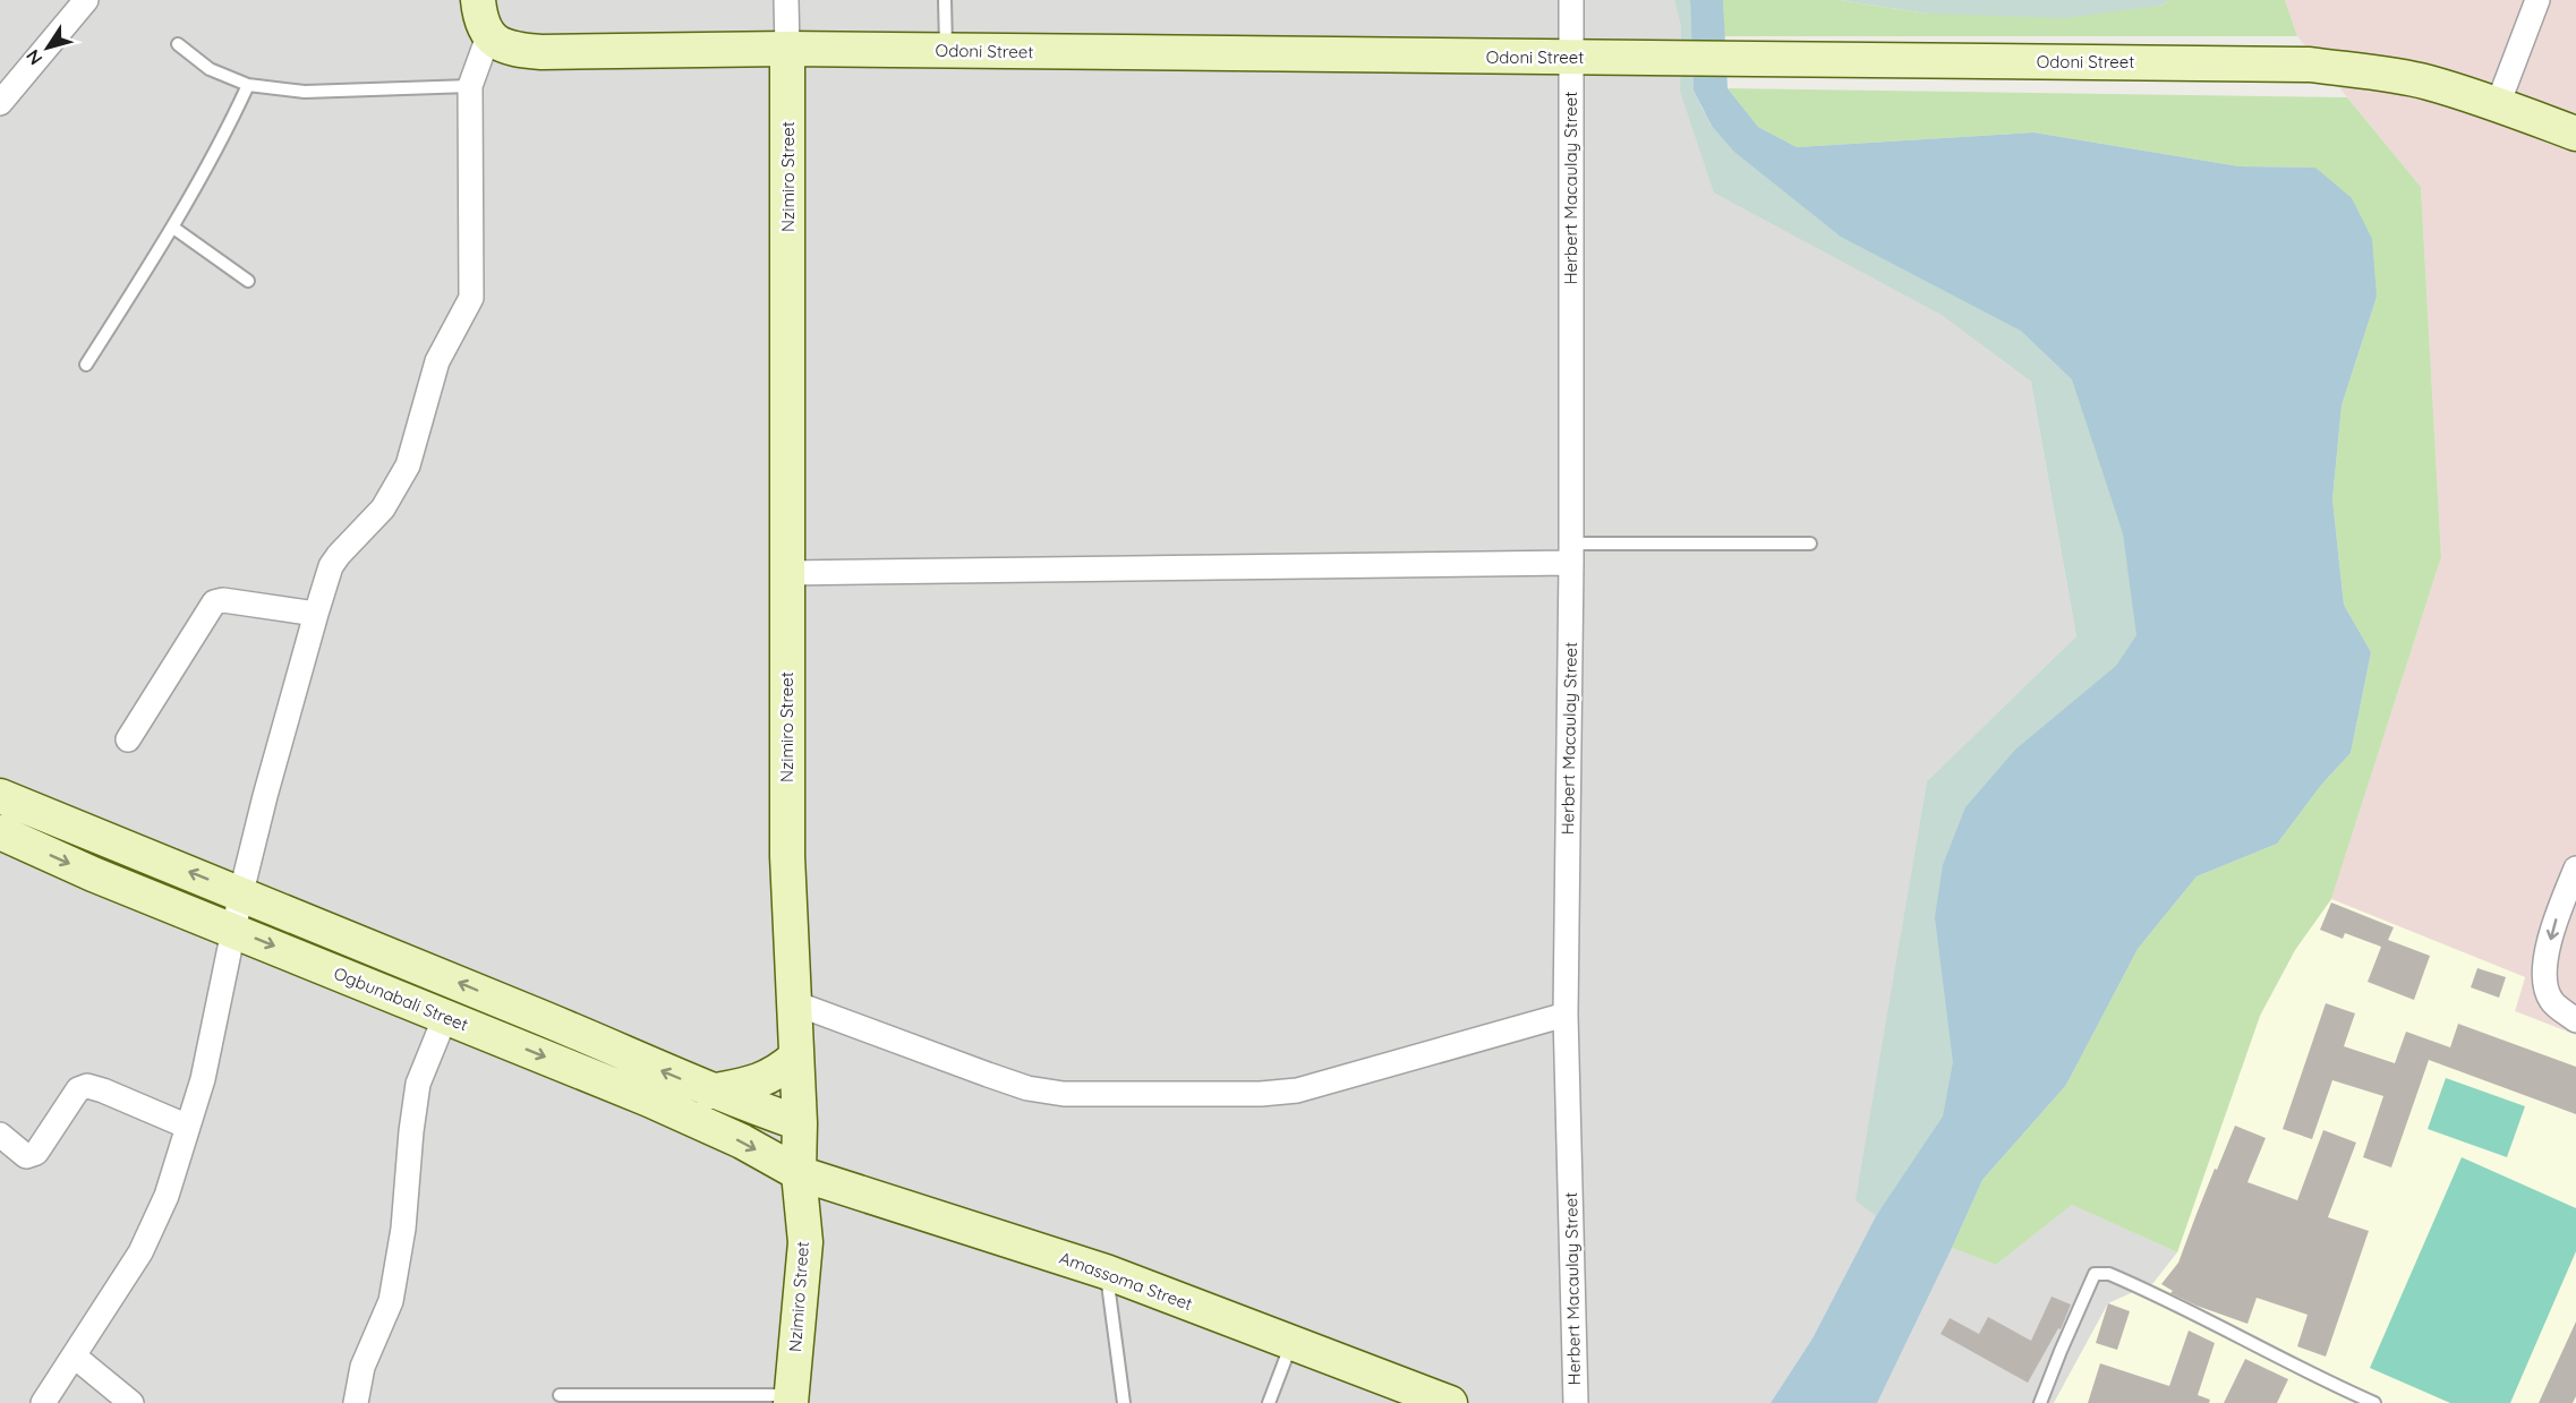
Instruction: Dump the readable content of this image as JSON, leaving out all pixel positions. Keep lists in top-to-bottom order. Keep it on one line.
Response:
{"streets":{"street":["Odoni Street","Nzimiro Street","Herbert Macaulay Street","Ogbunabali Street","Amassoma Street"]},"crossings":[["Odoni Street","Nzimiro Street"],["Odoni Street","Herbert Macaulay Street"],["Nzimiro Street","Ogbunabali Street"],["Nzimiro Street","Amassoma Street"],["Ogbunabali Street","Amassoma Street"]],"north":"bottom left"}
